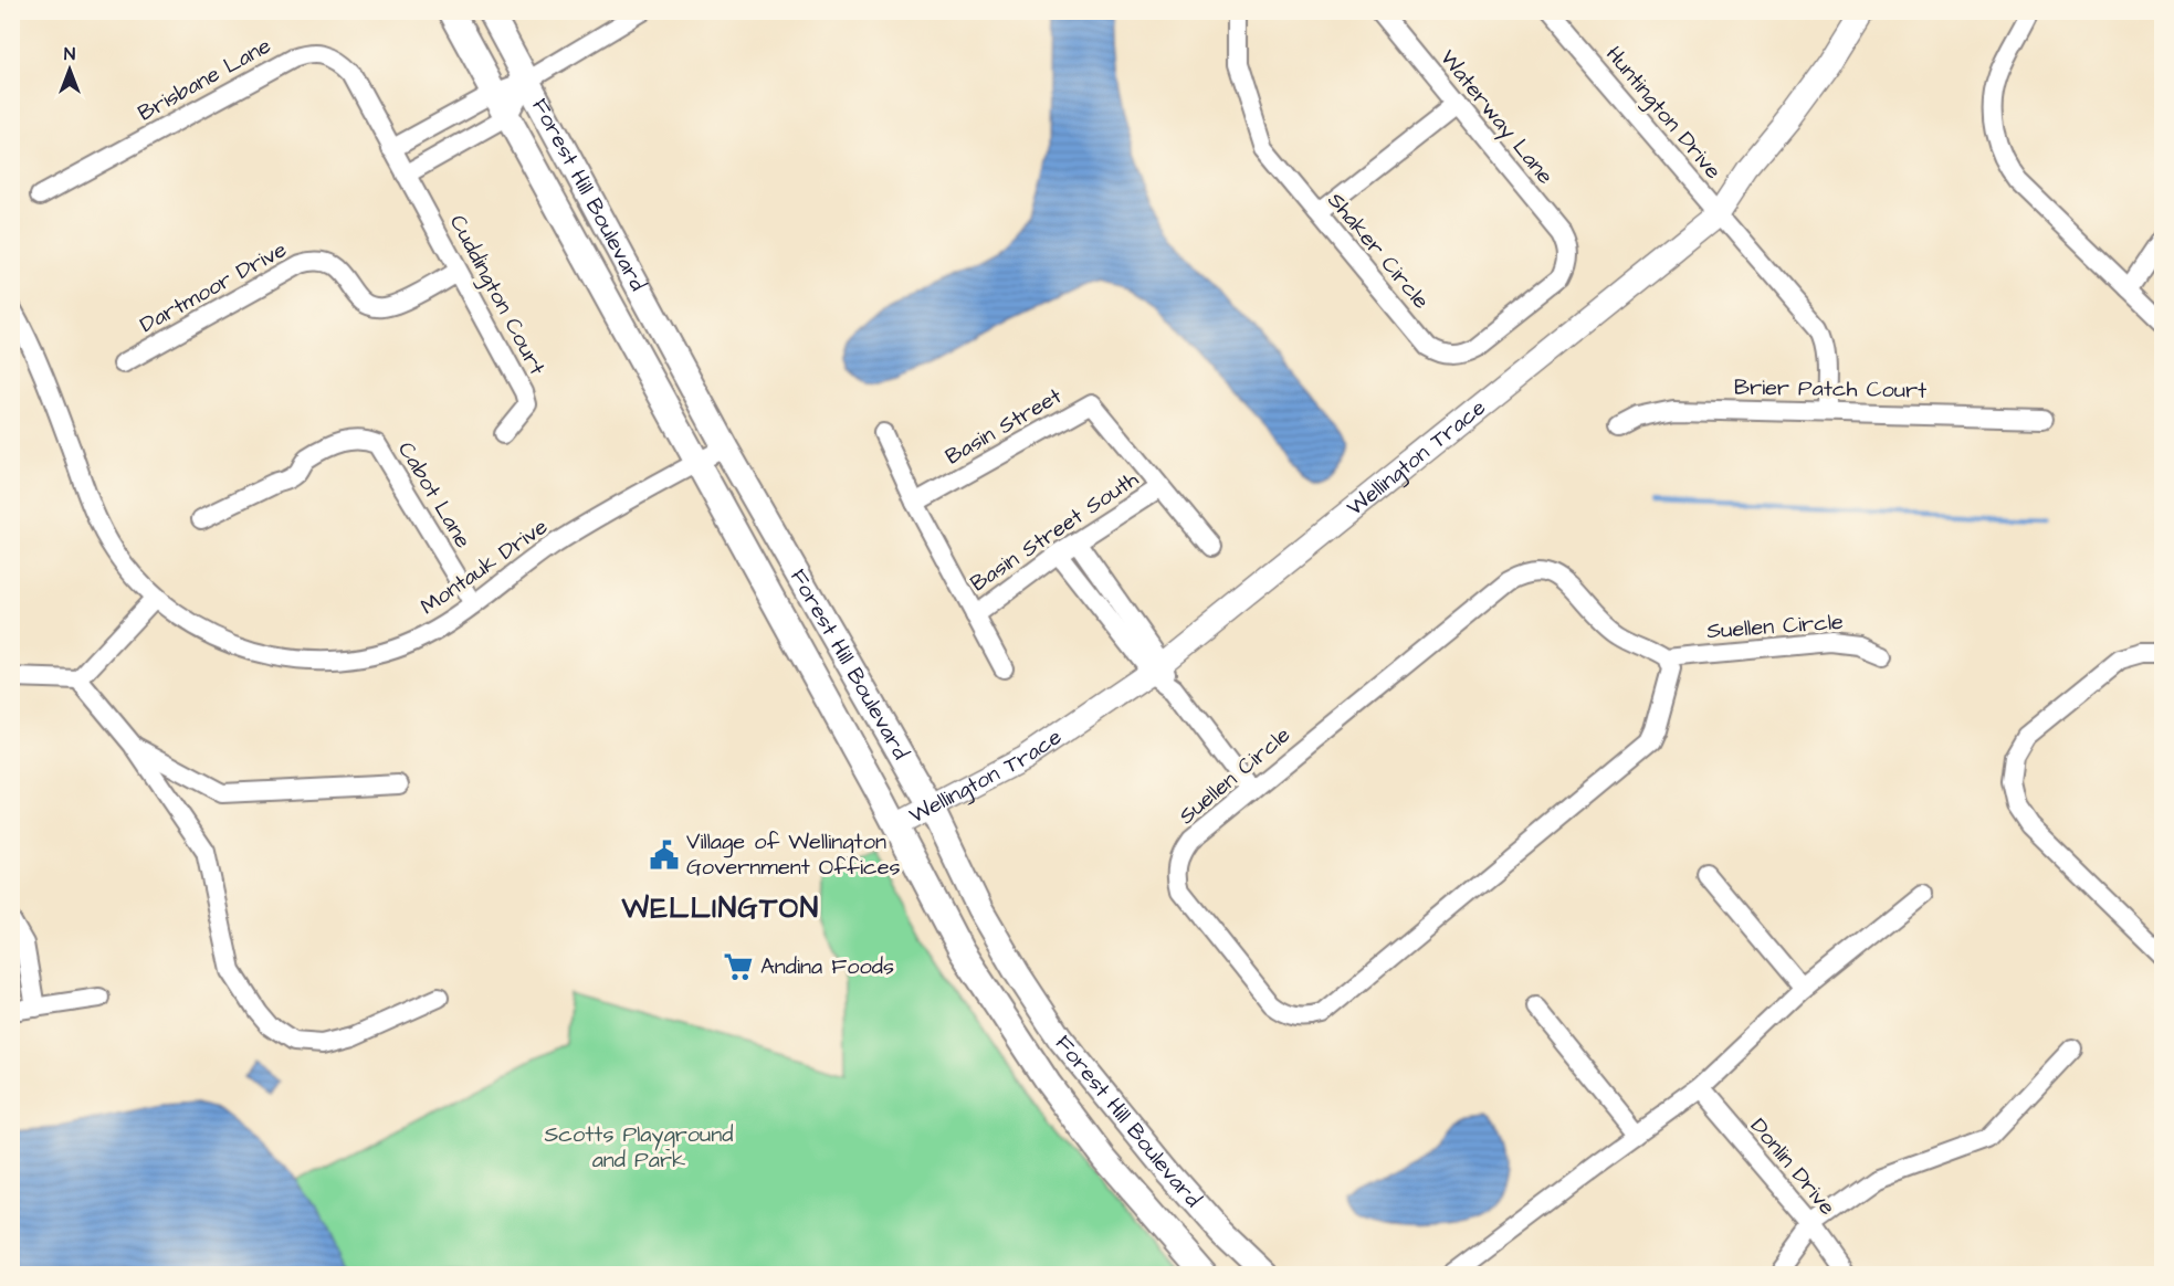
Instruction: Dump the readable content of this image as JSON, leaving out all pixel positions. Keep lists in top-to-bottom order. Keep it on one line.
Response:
{"streets":{"main road":["Forest Hill Boulevard"],"street":["Brisbane Lane","Huntington Drive","Waterway Lane","Shaker Circle","Dartmoor Drive","Cuddington Court","Brier Patch Court","Basin Street","Wellington Trace","Cabot Lane","Basin Street South","Montauk Drive","Suellen Circle","Donlin Drive"]},"crossings":[["Brisbane Lane","Cuddington Court"],["Huntington Drive","Brier Patch Court"],["Huntington Drive","Wellington Trace"],["Waterway Lane","Shaker Circle"],["Forest Hill Boulevard","Wellington Trace"],["Forest Hill Boulevard","Montauk Drive"],["Dartmoor Drive","Cuddington Court"],["Basin Street","Basin Street South"],["Cabot Lane","Montauk Drive"]],"districts":["WELLINGTON"],"parks":["Scotts Playground and Park"],"places":{"public building":["Village of Wellington Government Offices"],"supermarket":["Andina Foods"]},"north":"top"}
